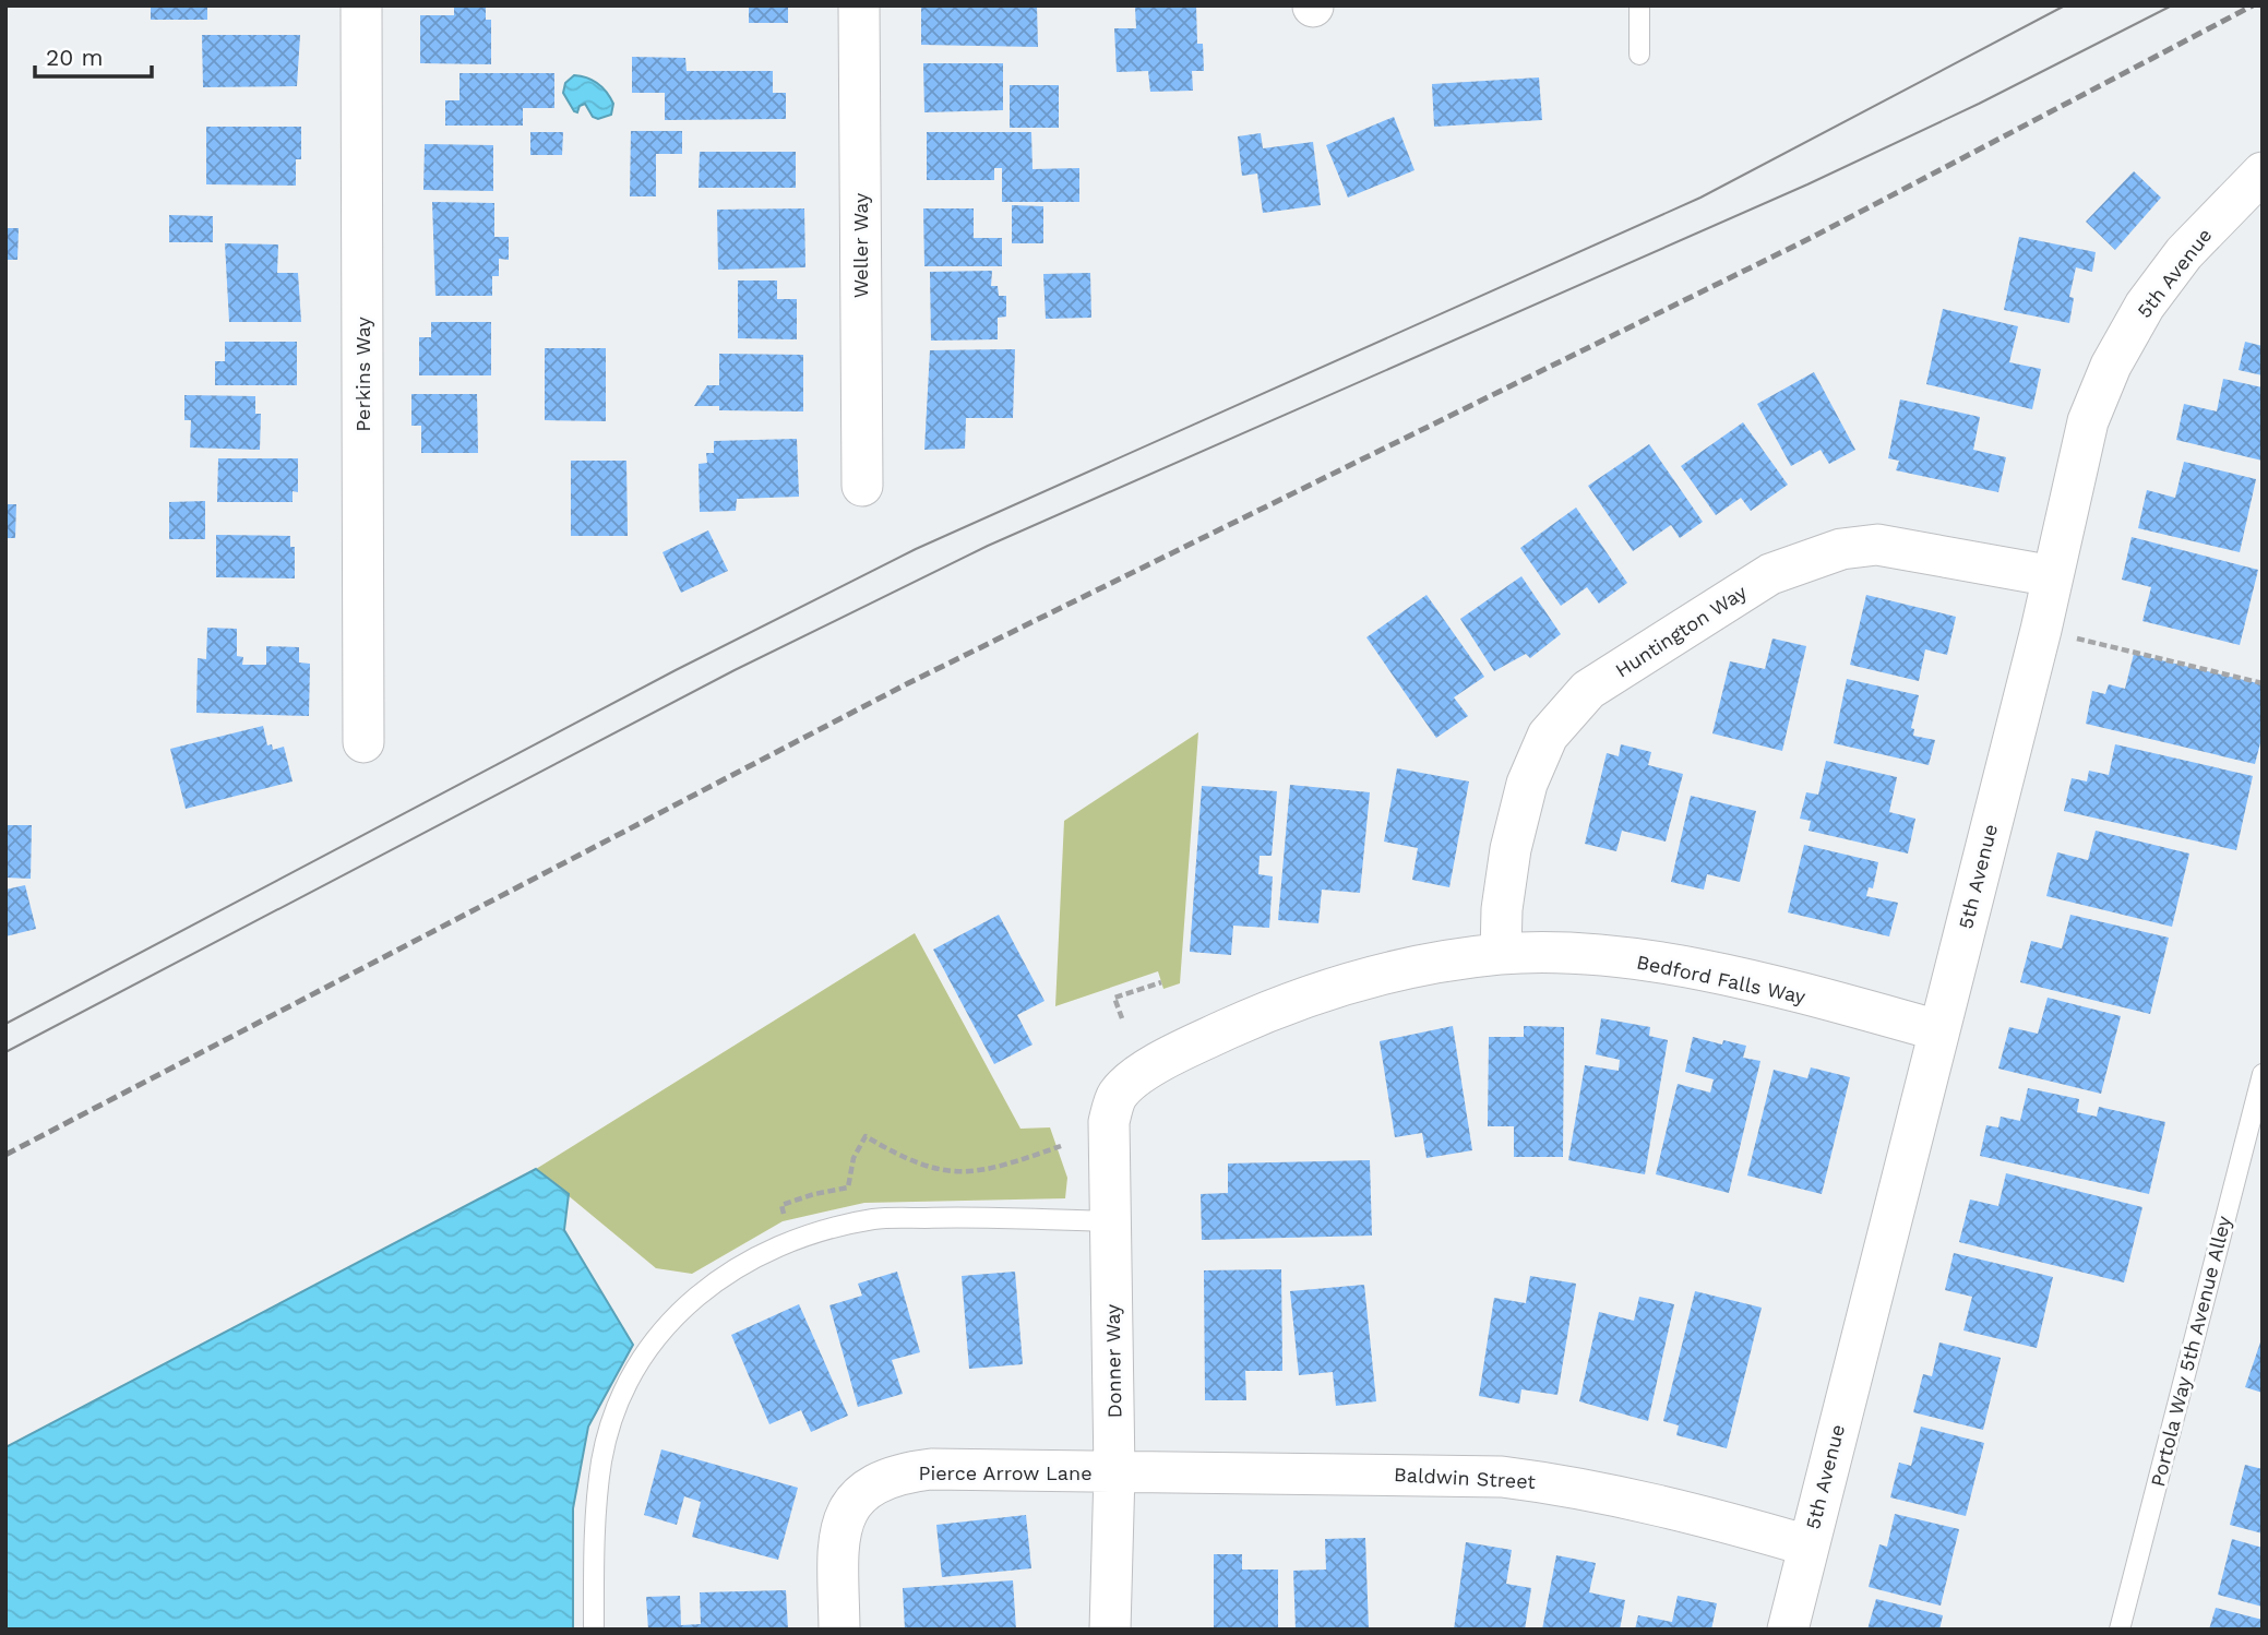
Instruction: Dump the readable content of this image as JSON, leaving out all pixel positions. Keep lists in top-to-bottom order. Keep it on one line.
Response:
{"streets":{"street":["Weller Way","5th Avenue","Perkins Way","Huntington Way","Bedford Falls Way","Donner Way","Pierce Arrow Lane","Baldwin Street"],"lane":["Portola Way 5th Avenue Alley"]},"crossings":[["5th Avenue","Huntington Way"],["5th Avenue","Bedford Falls Way"],["5th Avenue","Baldwin Street"],["Huntington Way","Bedford Falls Way"],["Bedford Falls Way","Donner Way"],["Donner Way","Pierce Arrow Lane"],["Donner Way","Baldwin Street"],["Pierce Arrow Lane","Baldwin Street"]],"scale_bar":"20 m"}
